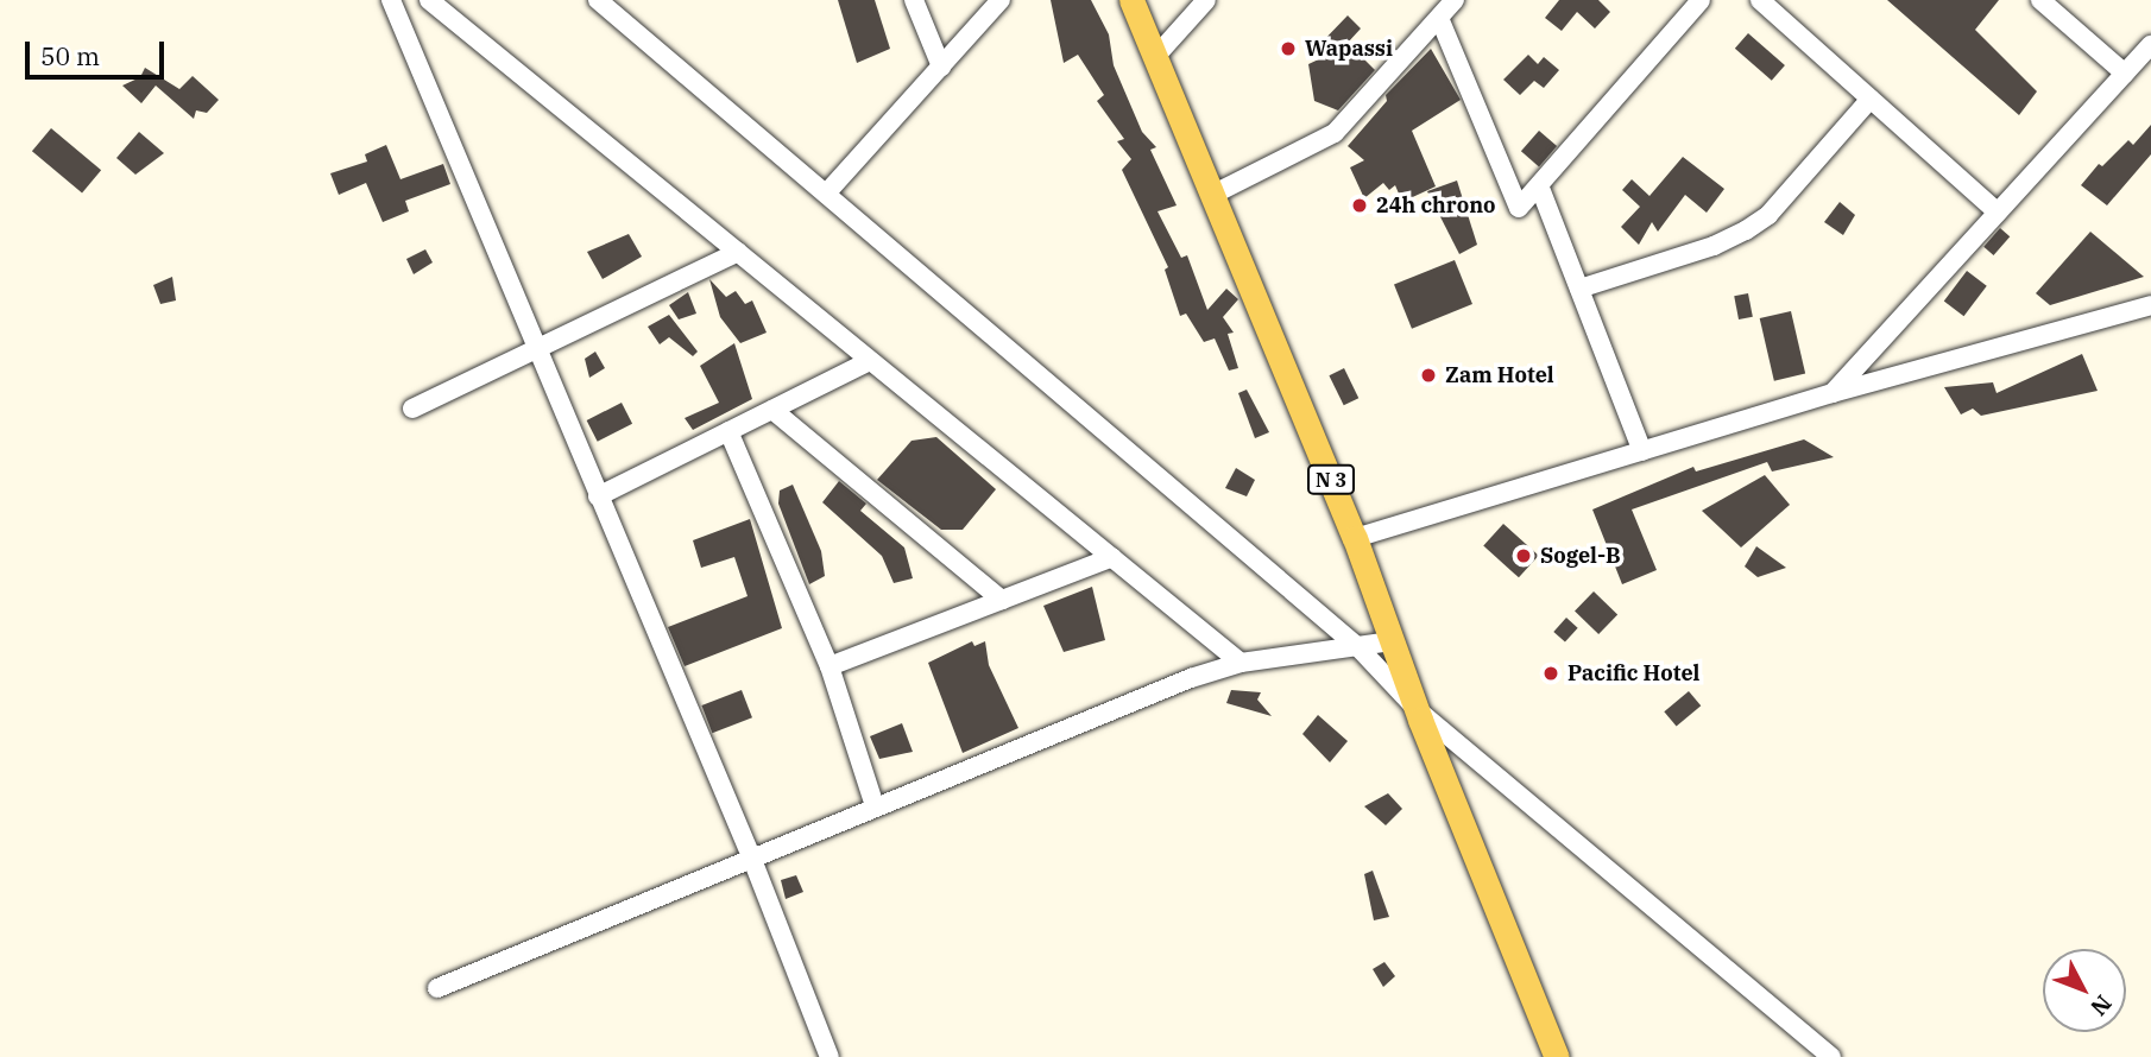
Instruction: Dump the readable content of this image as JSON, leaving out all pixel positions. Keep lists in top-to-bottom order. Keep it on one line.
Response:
{"streets":{"main road":["N 3"]},"places":["Wapassi","24h chrono","Zam Hotel","Sogel-B","Pacific Hotel"],"scale_bar":"50 m","north":"bottom right"}
